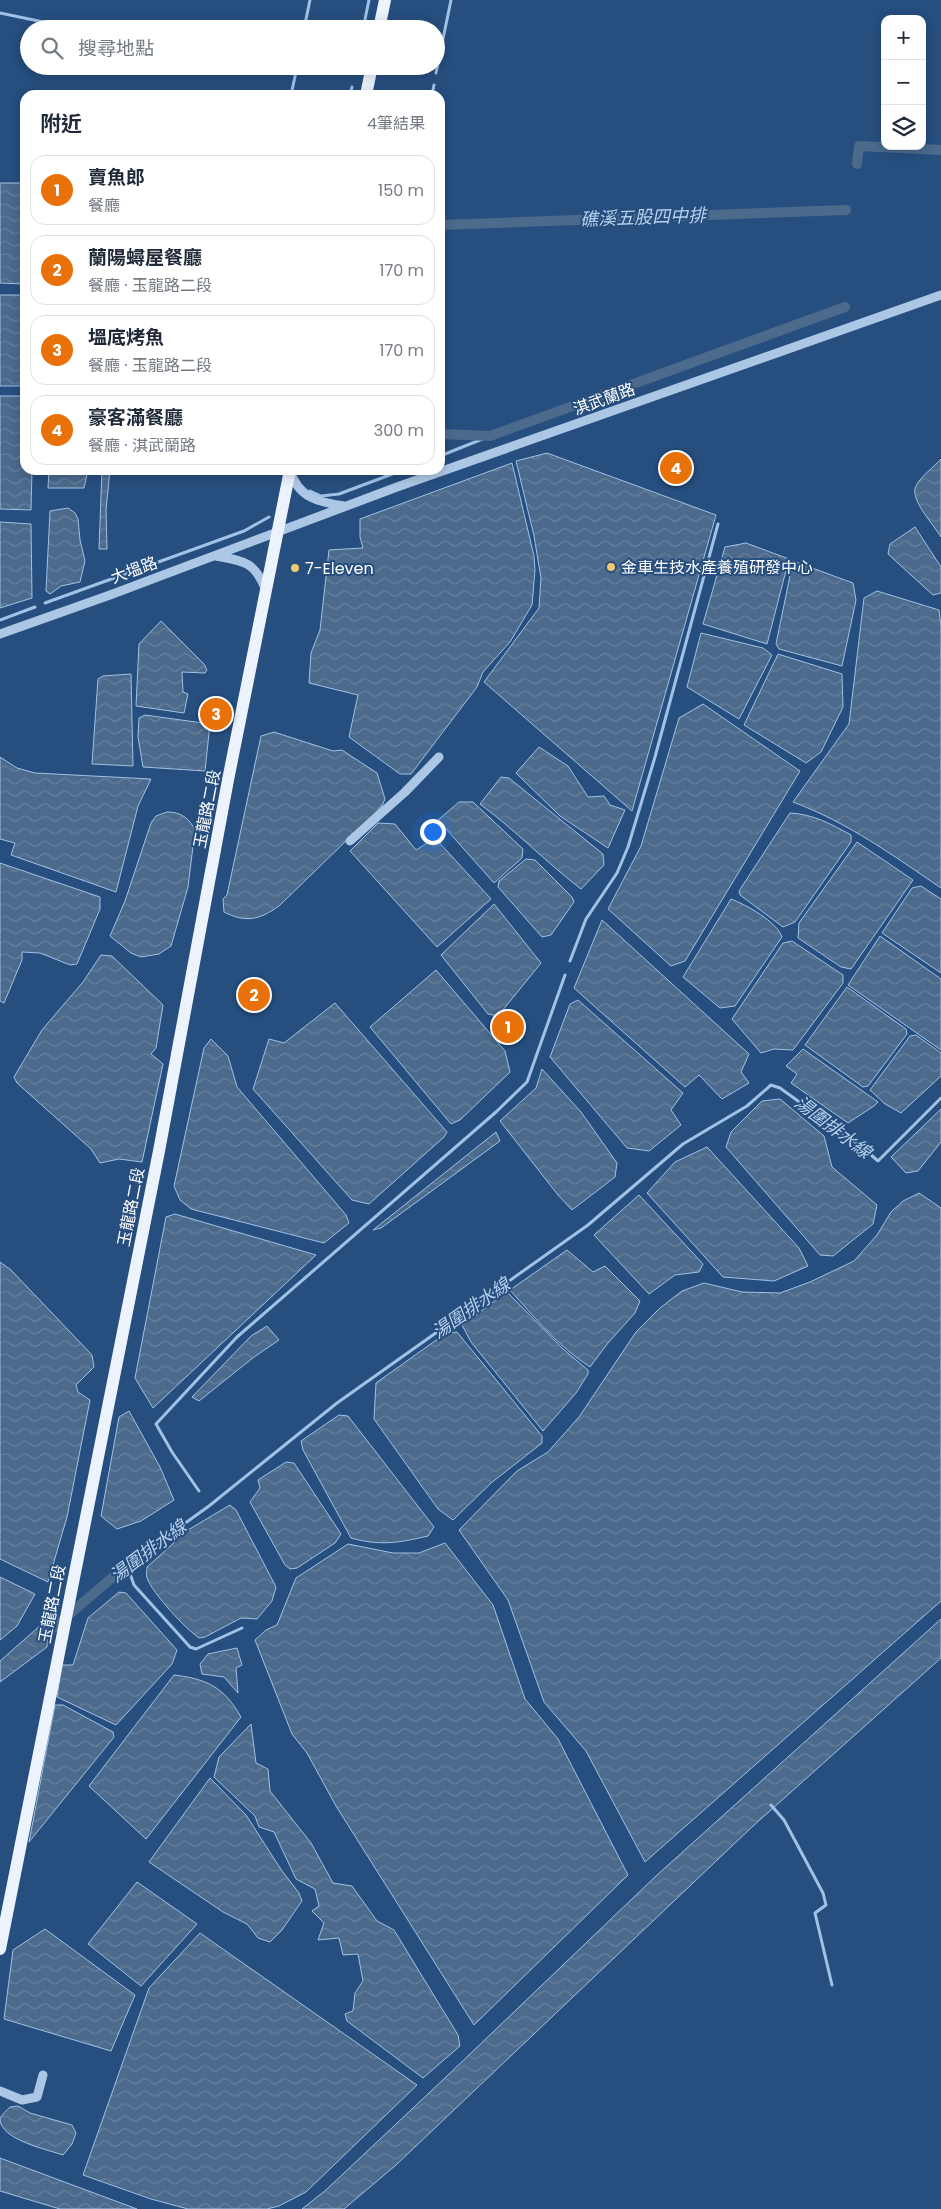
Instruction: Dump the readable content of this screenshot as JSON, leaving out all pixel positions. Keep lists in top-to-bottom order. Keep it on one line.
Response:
{"streets":{"main road":["玉龍路二段"],"street":["淇武蘭路","大塭路"]},"crossings":[["淇武蘭路","大塭路"],["淇武蘭路","玉龍路二段"],["大塭路","玉龍路二段"]],"water":["礁溪五股四中排","湯圍排水線"],"places":["金車生技水產養殖研發中心","7-Eleven"],"page":{"map_buttons":["+","−"],"search":"搜尋地點","heading":["附近","4筆結果"],"list":[{"mark":"1","name":"賣魚郎","note":"餐廳","value":"150 m"},{"mark":"2","name":"蘭陽蟳屋餐廳","note":"餐廳 · 玉龍路二段","value":"170 m"},{"mark":"3","name":"塭底烤魚","note":"餐廳 · 玉龍路二段","value":"170 m"},{"mark":"4","name":"豪客滿餐廳","note":"餐廳 · 淇武蘭路","value":"300 m"}],"pins":["4","3","2","1"]}}
